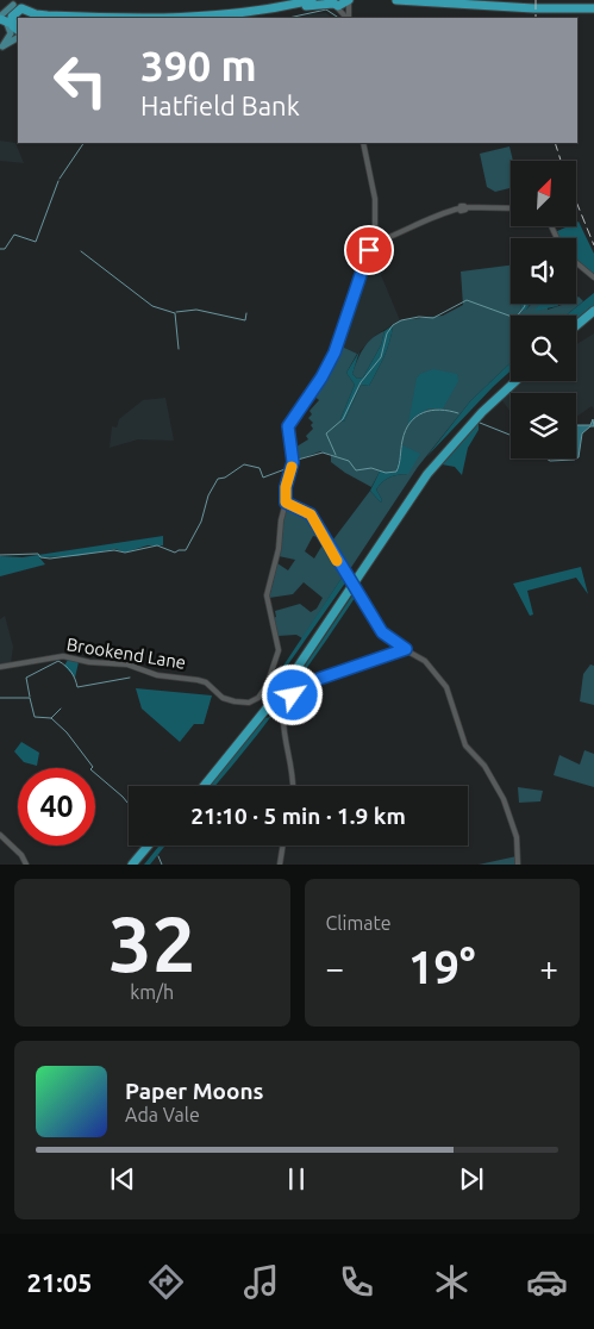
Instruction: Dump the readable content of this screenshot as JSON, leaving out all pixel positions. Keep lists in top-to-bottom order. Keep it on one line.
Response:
{"streets":{"street":["Brookend Lane"]},"north":"top right","page":{"turn":["390 m","Hatfield Bank"],"limit":"40","trip":"21:10 · 5 min · 1.9 km","tile":[["32","km/h"],"Climate"],"heat":["−","19°","+"],"song":["Paper Moons","Ada Vale"],"tabs":"21:05"}}
